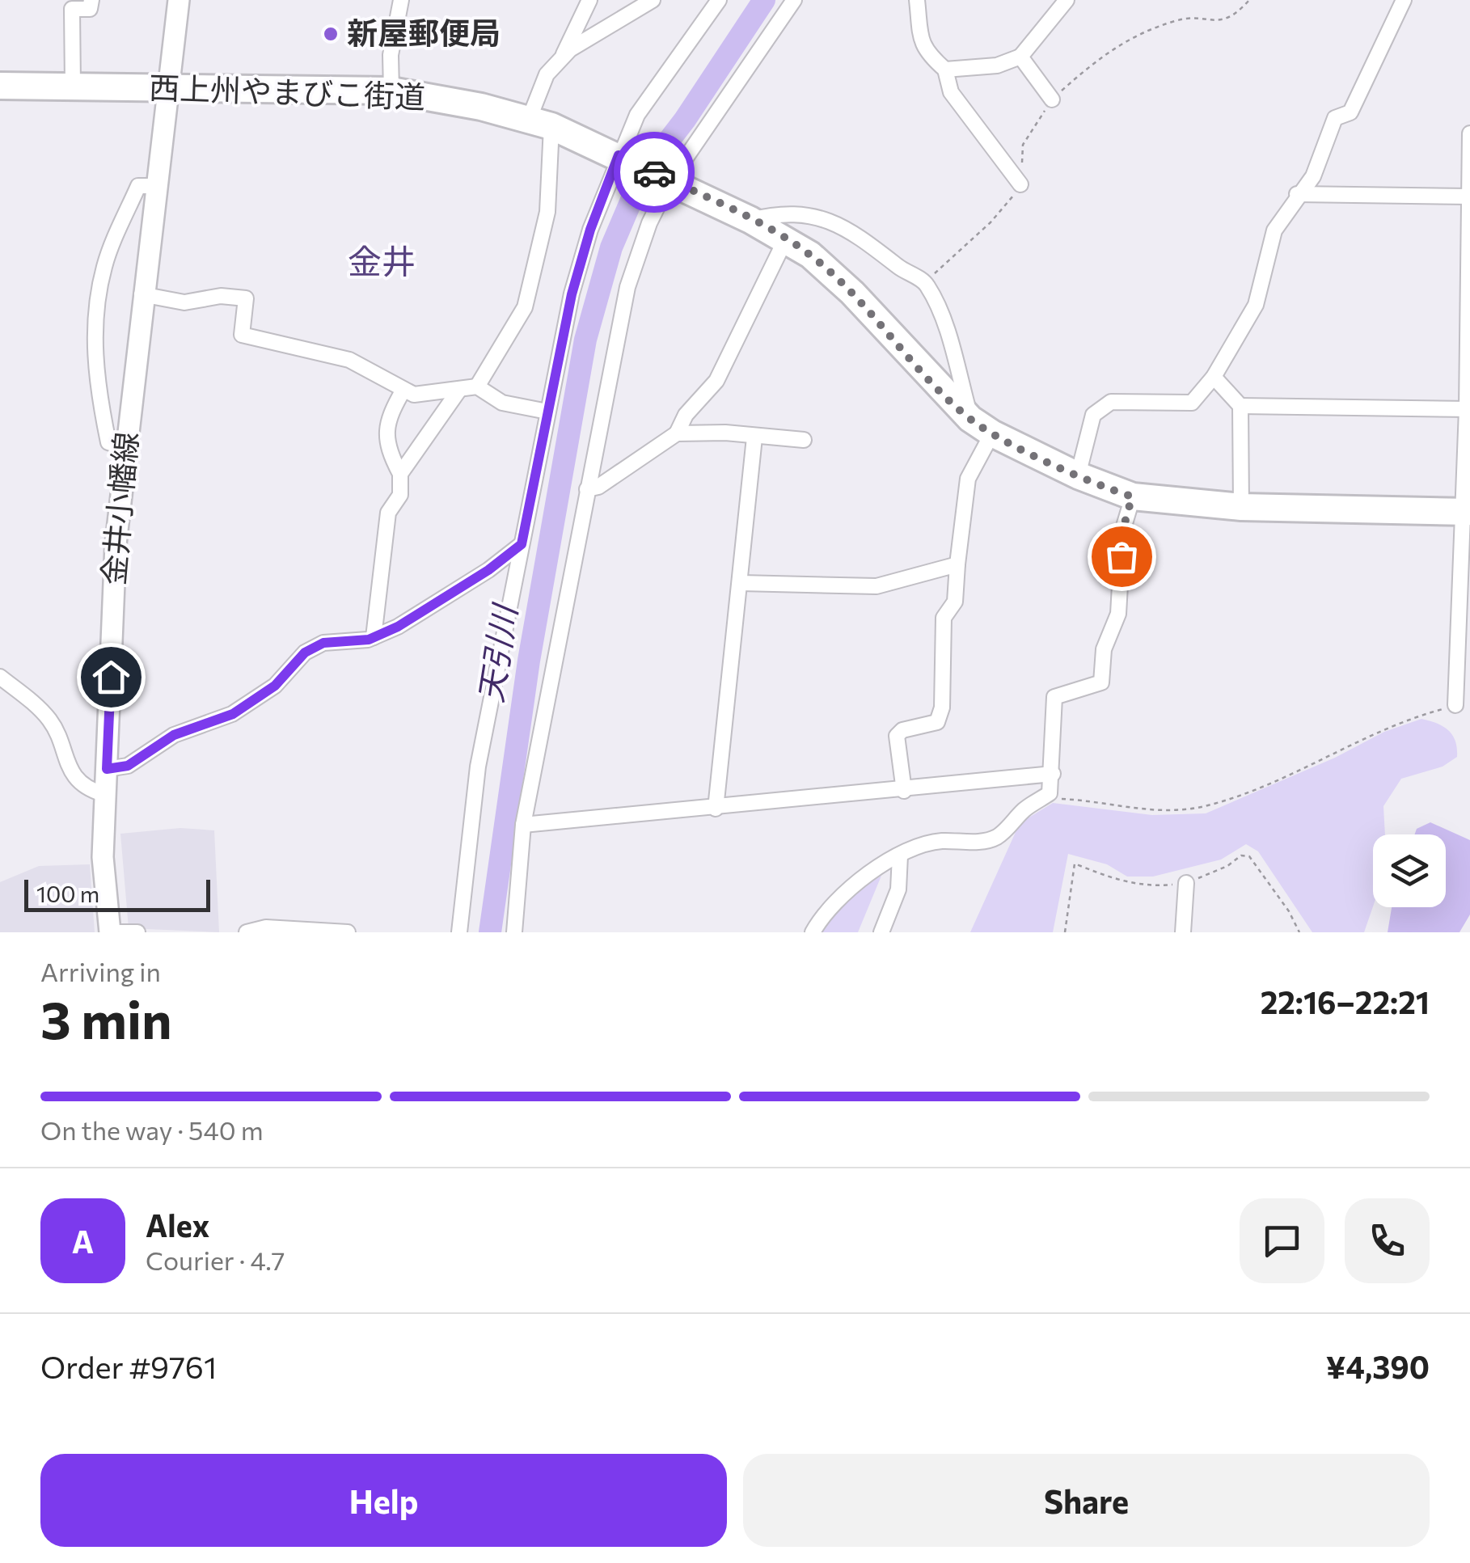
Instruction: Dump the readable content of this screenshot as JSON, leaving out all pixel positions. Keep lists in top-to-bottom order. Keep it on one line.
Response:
{"streets":{"highway":["西上州やまびこ街道"],"main road":["金井小幡線"]},"crossings":[["西上州やまびこ街道","金井小幡線"]],"districts":["金井"],"water":["天引川"],"places":["新屋郵便局"],"scale_bar":"100 m","page":{"scale":"100 m","heading":["3 min","Arriving in","22:16–22:21"],"panel":["Alex","Courier · 4.7","Order #9761","¥4,390"],"bar":"On the way · 540 m","round":"A","buttons":["Help","Share"]}}
